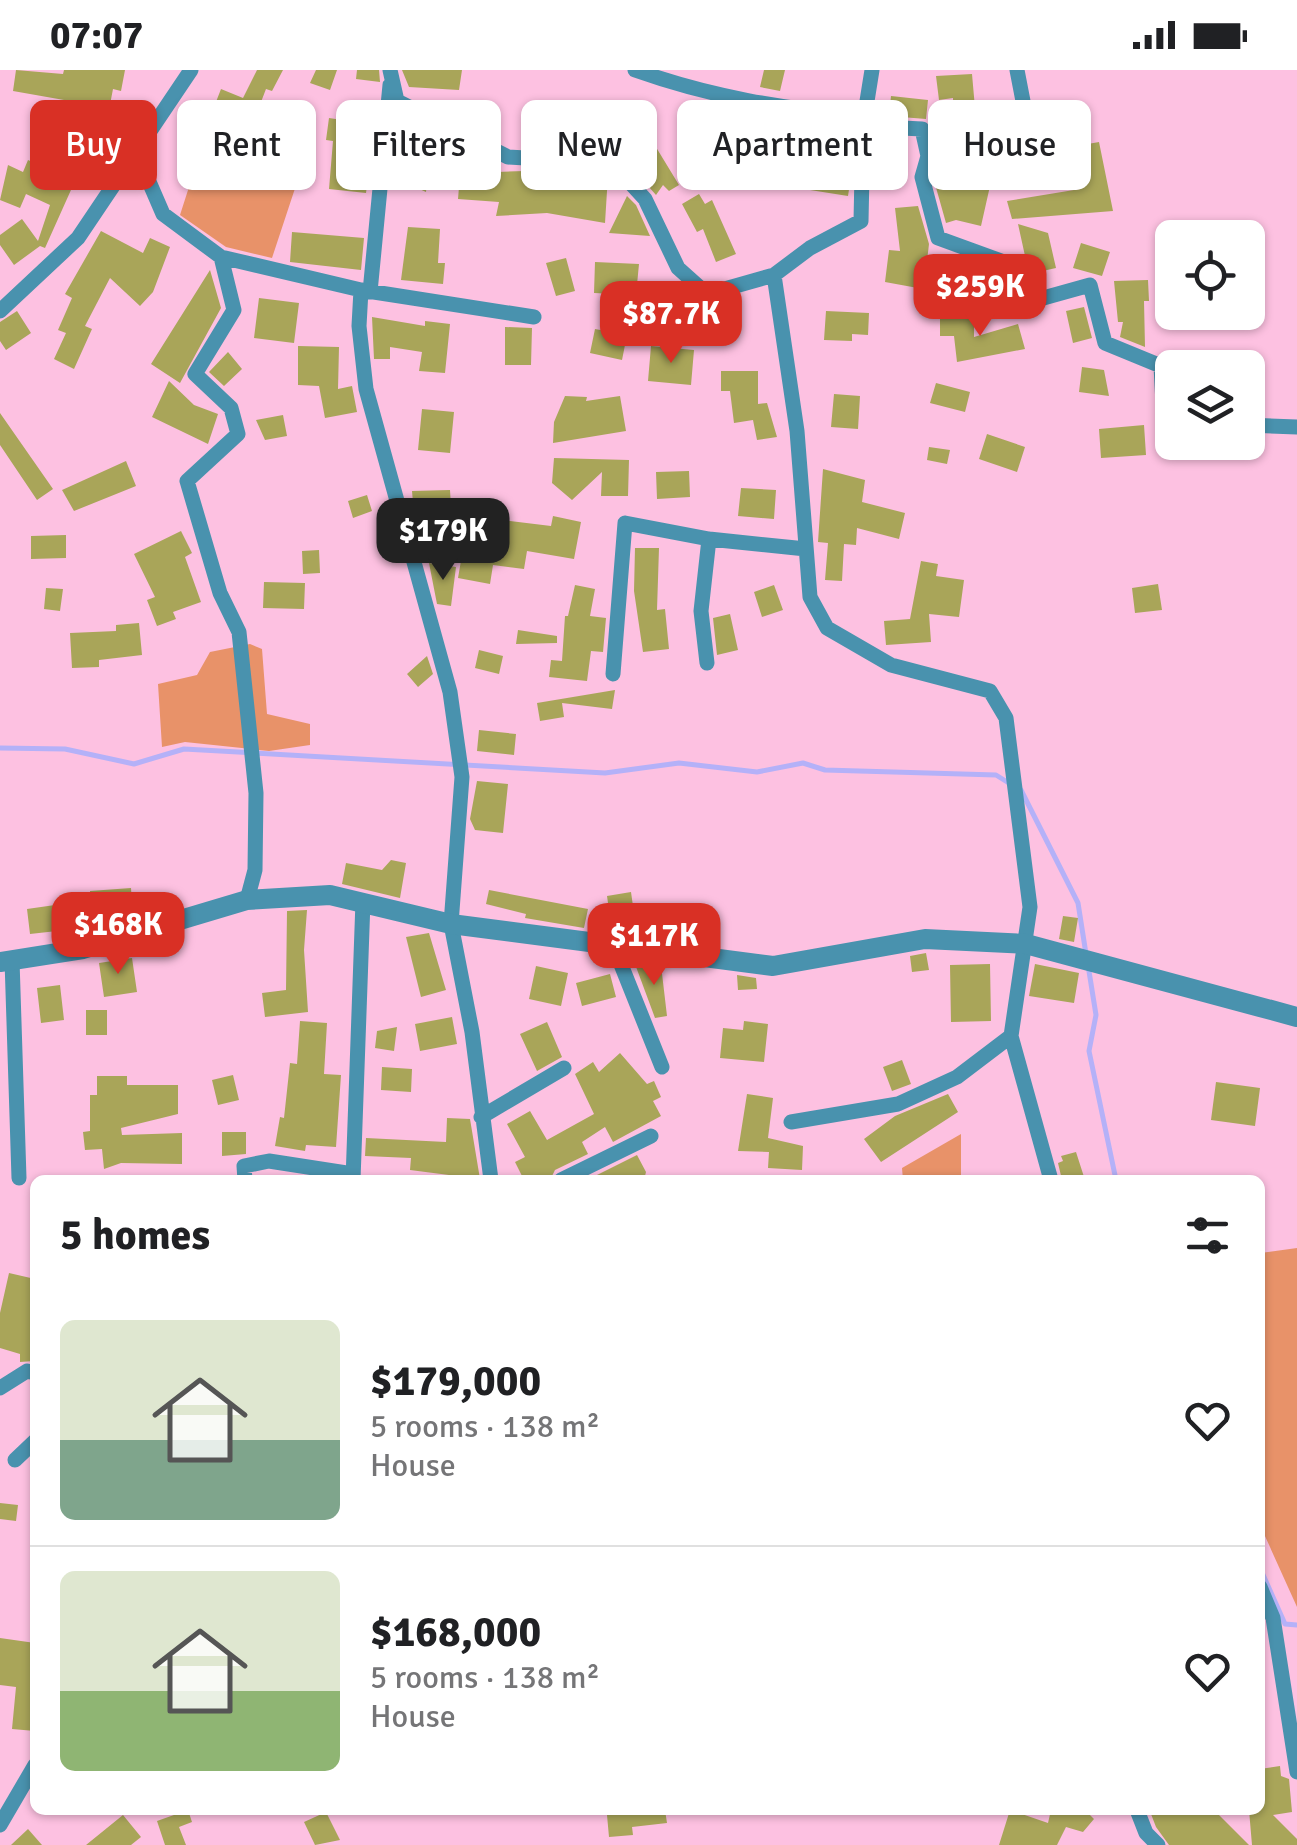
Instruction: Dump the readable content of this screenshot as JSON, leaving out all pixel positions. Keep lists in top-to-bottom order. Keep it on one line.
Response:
{"page":{"status":"07:07","chip":["Buy","Rent","Filters","New","Apartment","House"],"price":["$259K","$87.7K","$179K","$168K","$117K"],"heading":"5 homes","list":[{"name":"$179,000","note":"5 rooms · 138 m² · House"},{"name":"$168,000","note":"5 rooms · 138 m² · House"}]}}
